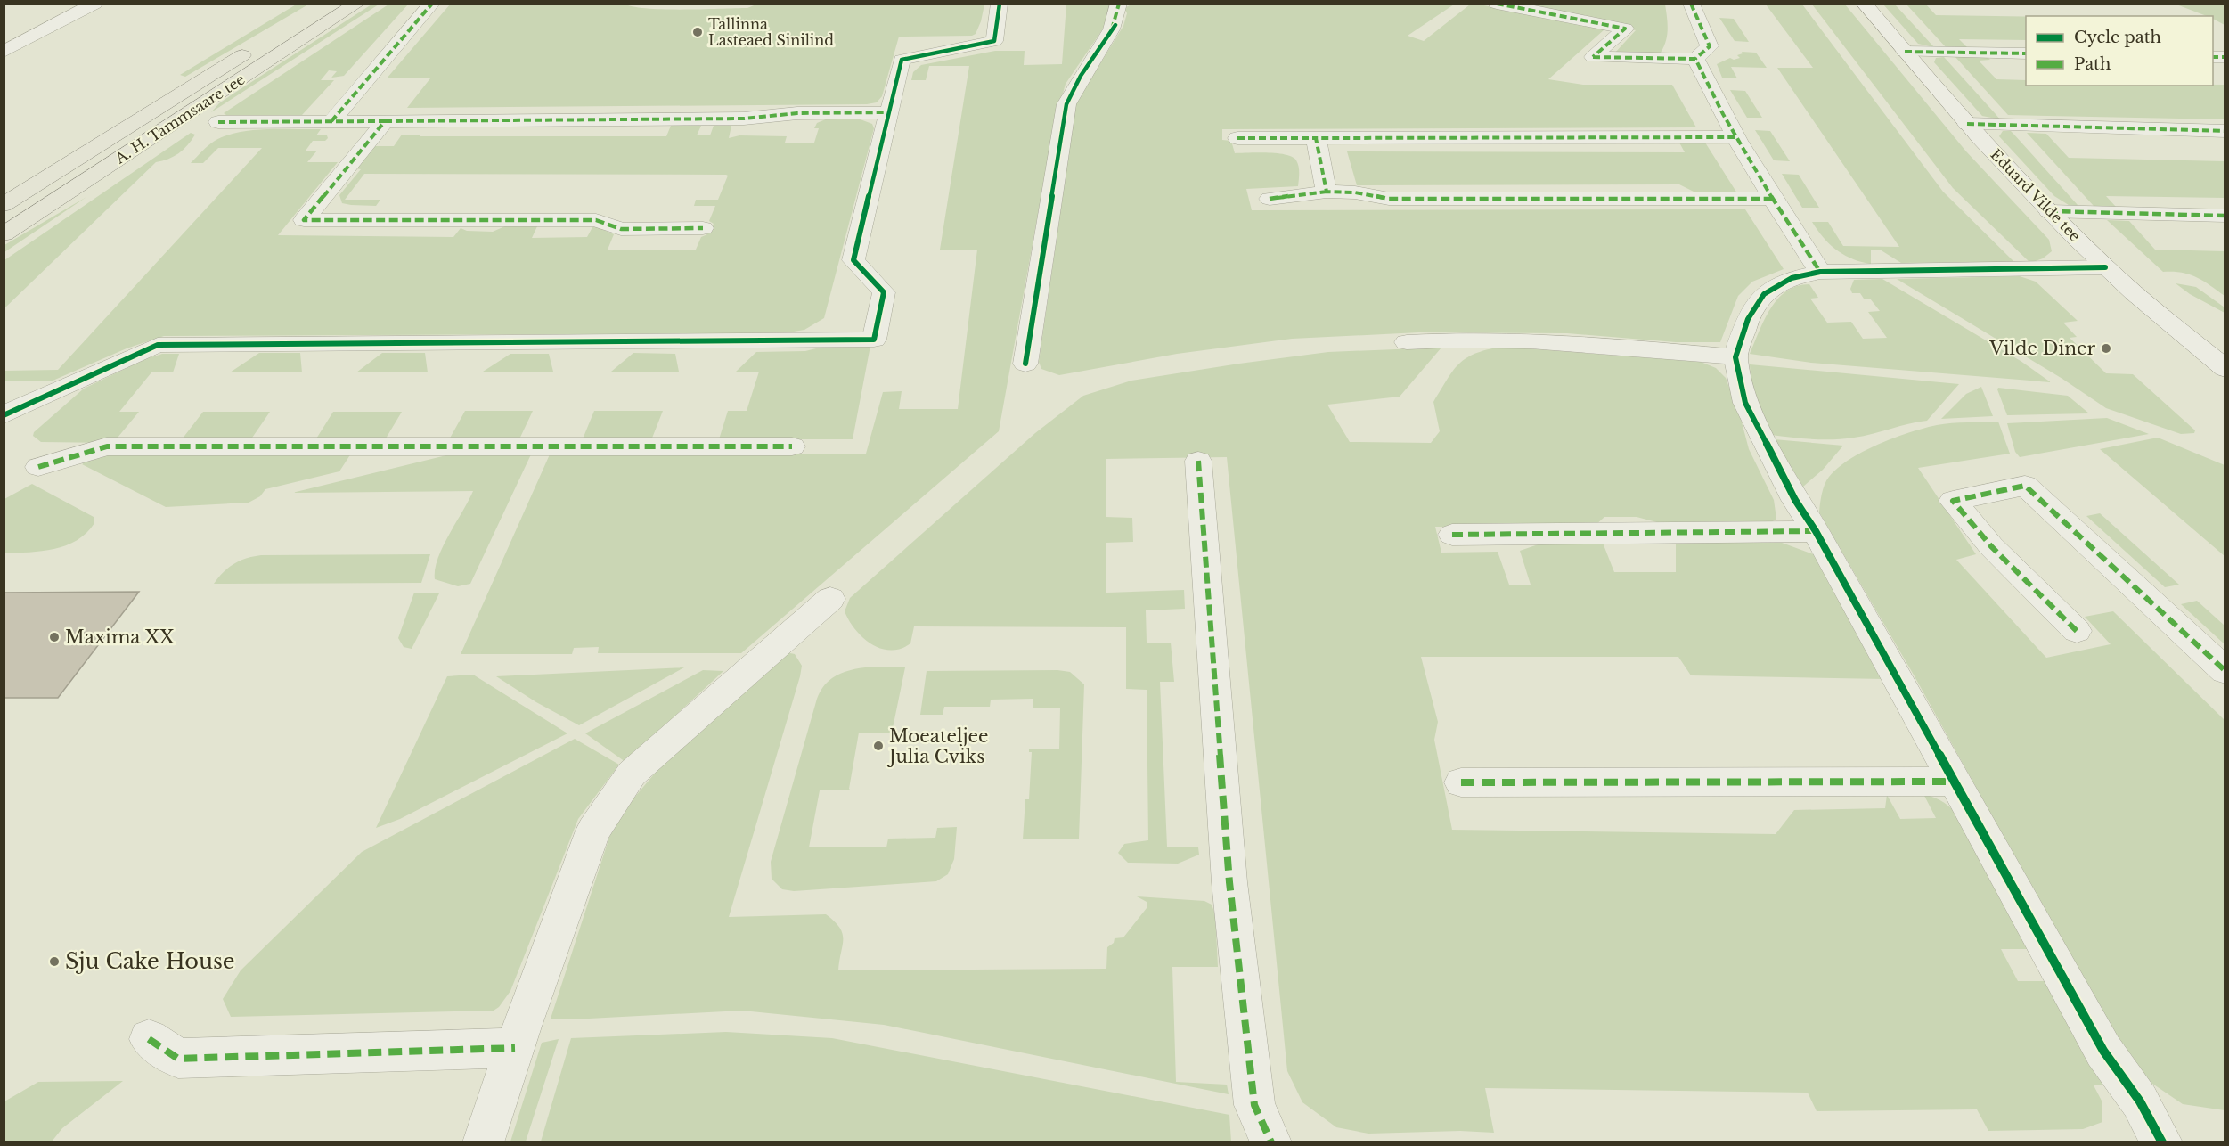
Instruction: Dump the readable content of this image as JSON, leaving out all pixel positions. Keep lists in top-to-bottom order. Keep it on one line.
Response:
{"streets":{"main road":["A. H. Tammsaare tee"],"street":["Eduard Vilde tee"]},"places":["Tallinna Lasteaed Sinilind","Vilde Diner","Maxima XX","Moeateljee Julia Cviks","Sju Cake House"],"legend":["Cycle path","Path"]}
